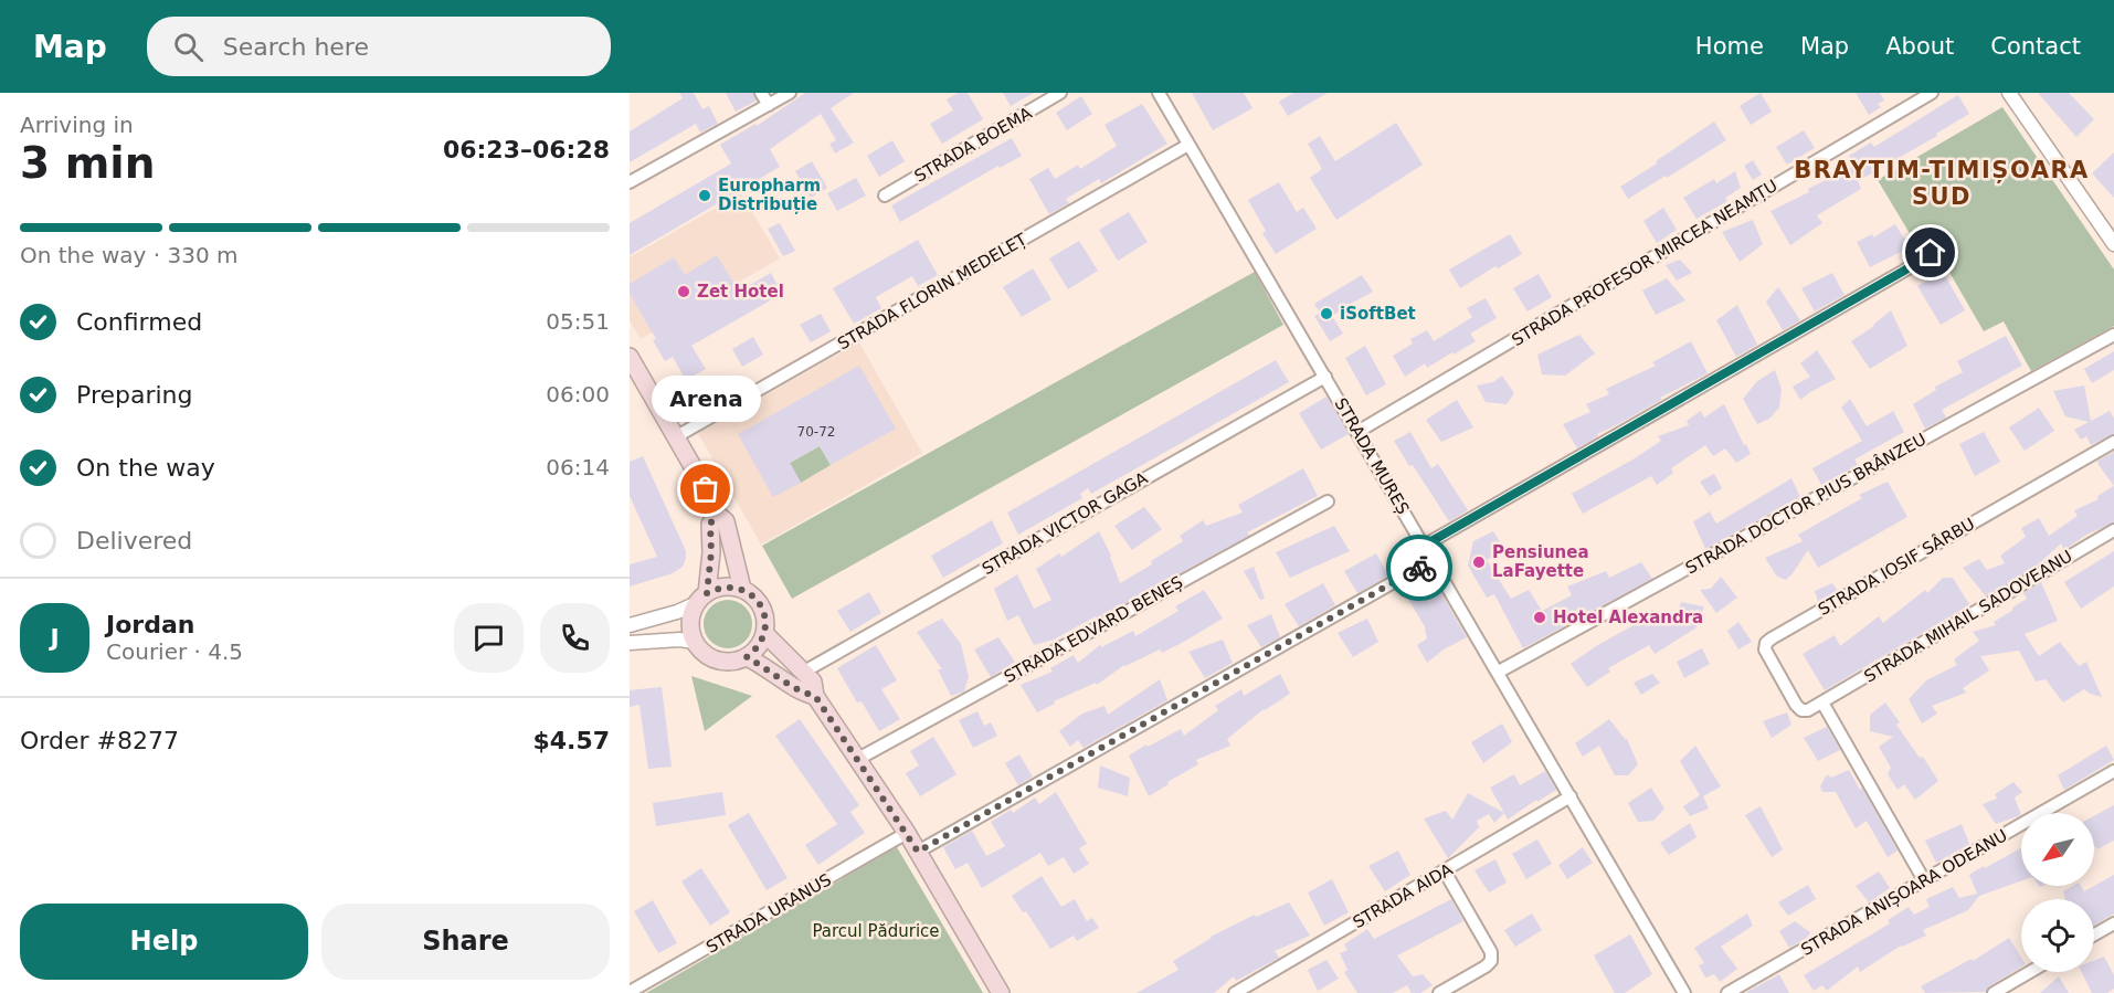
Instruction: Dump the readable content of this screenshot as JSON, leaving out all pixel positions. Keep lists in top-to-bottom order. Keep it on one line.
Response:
{"streets":{"street":["STRADA BOEMA","STRADA PROFESOR MIRCEA NEAMȚU","STRADA FLORIN MEDELEȚ","STRADA MUREȘ","STRADA DOCTOR PIUS BRÂNZEU","STRADA VICTOR GAGA","STRADA IOSIF SÂRBU","STRADA MIHAIL SADOVEANU","STRADA EDVARD BENEȘ","STRADA ANIȘOARA ODEANU","STRADA AIDA","STRADA URANUS"]},"crossings":[["STRADA PROFESOR MIRCEA NEAMȚU","STRADA MUREȘ"],["STRADA FLORIN MEDELEȚ","STRADA MUREȘ"],["STRADA MUREȘ","STRADA DOCTOR PIUS BRÂNZEU"],["STRADA MUREȘ","STRADA VICTOR GAGA"],["STRADA MUREȘ","STRADA AIDA"],["STRADA IOSIF SÂRBU","STRADA MIHAIL SADOVEANU"]],"districts":["BRAYTIM-TIMIȘOARA SUD"],"parks":["Parcul Pădurice"],"places":["Europharm Distribuție","Zet Hotel","iSoftBet","Arena","Pensiunea LaFayette","Hotel Alexandra"],"house_numbers":["70-72"],"north":"bottom left","page":{"header":"Map","search":"Search here","nav":["Home","Map","About","Contact"],"heading":["3 min","Arriving in","06:23–06:28"],"panel":["Jordan","Courier · 4.5","Order #8277","$4.57"],"bar":"On the way · 330 m","list":[["Confirmed","05:51"],["Preparing","06:00"],["On the way","06:14"],"Delivered"],"bubble":"Arena","round":"J","buttons":["Help","Share"]}}
